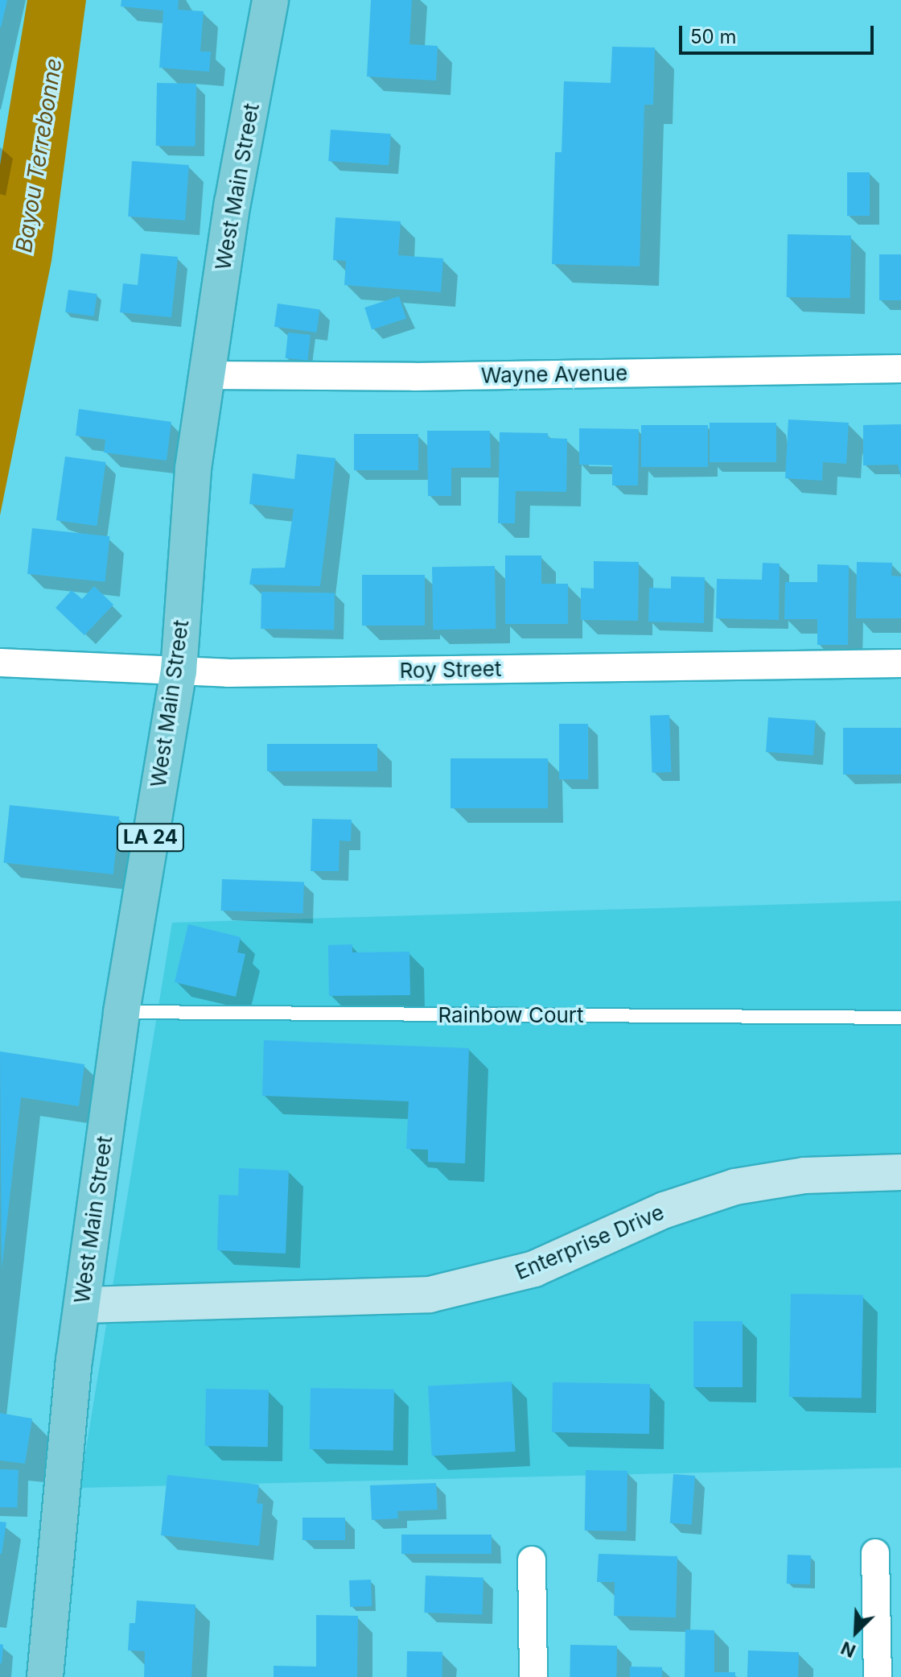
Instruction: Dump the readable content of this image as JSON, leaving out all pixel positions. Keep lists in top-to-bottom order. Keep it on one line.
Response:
{"streets":{"main road":["West Main Street","LA 24"],"street":["Wayne Avenue","Roy Street","Enterprise Drive"],"lane":["Rainbow Court"]},"crossings":[["West Main Street","Wayne Avenue"],["West Main Street","Roy Street"],["West Main Street","Rainbow Court"],["West Main Street","Enterprise Drive"]],"water":["Bayou Terrebonne"],"scale_bar":"50 m","north":"bottom left"}
